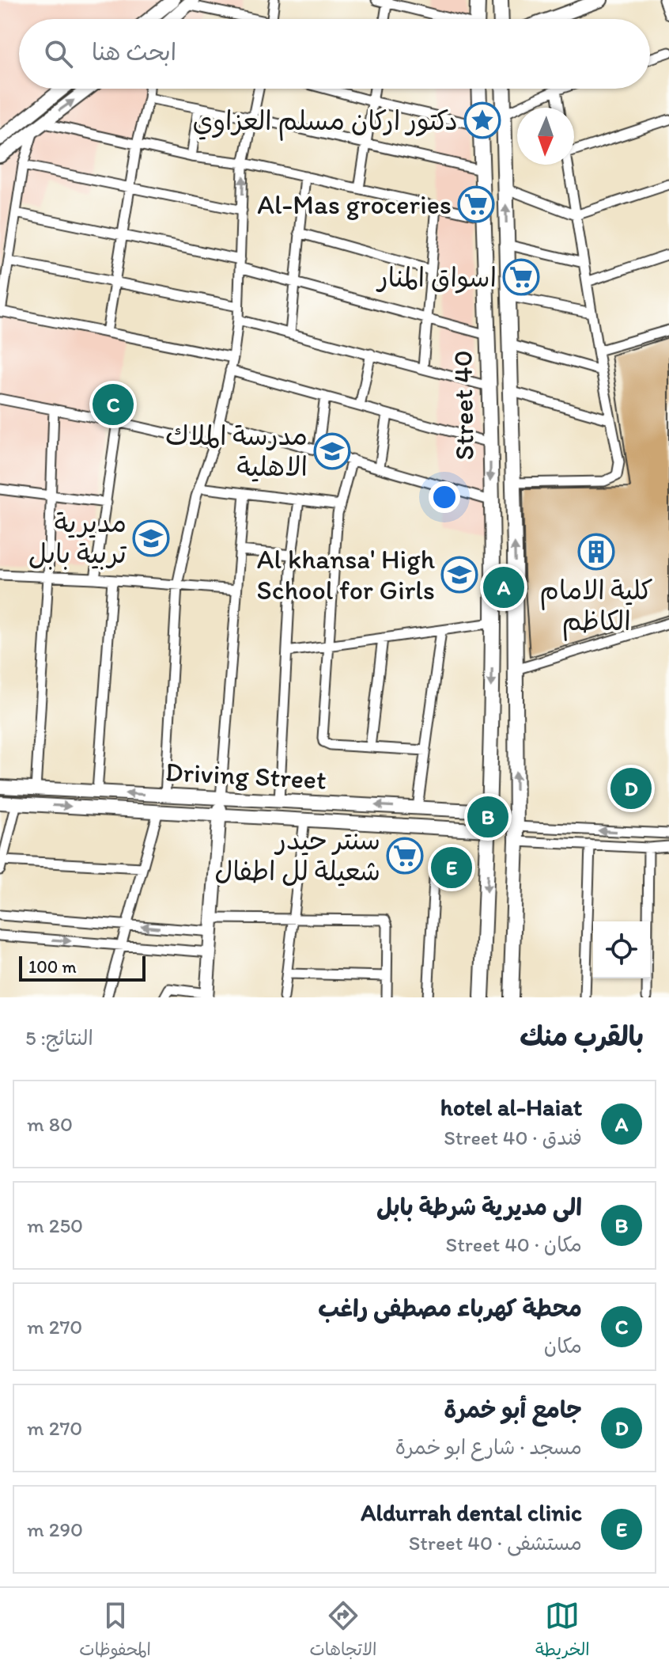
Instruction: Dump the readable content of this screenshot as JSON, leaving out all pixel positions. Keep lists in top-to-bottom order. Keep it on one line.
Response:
{"streets":{"main road":["Street 40"],"street":["Driving Street"]},"crossings":[["Street 40","Driving Street"]],"places":{"place":["دكتور اركان مسلم العزاوي"],"supermarket":["Al-Mas groceries","اسواق المنار","سنتر حيدر شعيلة لل اطفال"],"school or university":["مدرسة الملاك الاهلية","مديرية تربية بابل","Al khansa' High School for Girls"],"building":["كلية الامام الكاظم"]},"scale_bar":"100 m","north":"bottom","page":{"search":"ابحث هنا","pins":["C","A","D","B","E"],"scale":"100 m","heading":["بالقرب منك","النتائج: 5"],"list":[{"mark":"A","name":"hotel al-Haiat","note":"فندق · Street 40","value":"80 m"},{"mark":"B","name":"الى مديرية شرطة بابل","note":"مكان · Street 40","value":"250 m"},{"mark":"C","name":"محطة كهرباء مصطفى راغب","note":"مكان","value":"270 m"},{"mark":"D","name":"جامع أبو خمرة","note":"مسجد · شارع ابو خمرة","value":"270 m"},{"mark":"E","name":"Aldurrah dental clinic","note":"مستشفى · Street 40","value":"290 m"}],"nav":["الخريطة","الاتجاهات","المحفوظات"]}}
